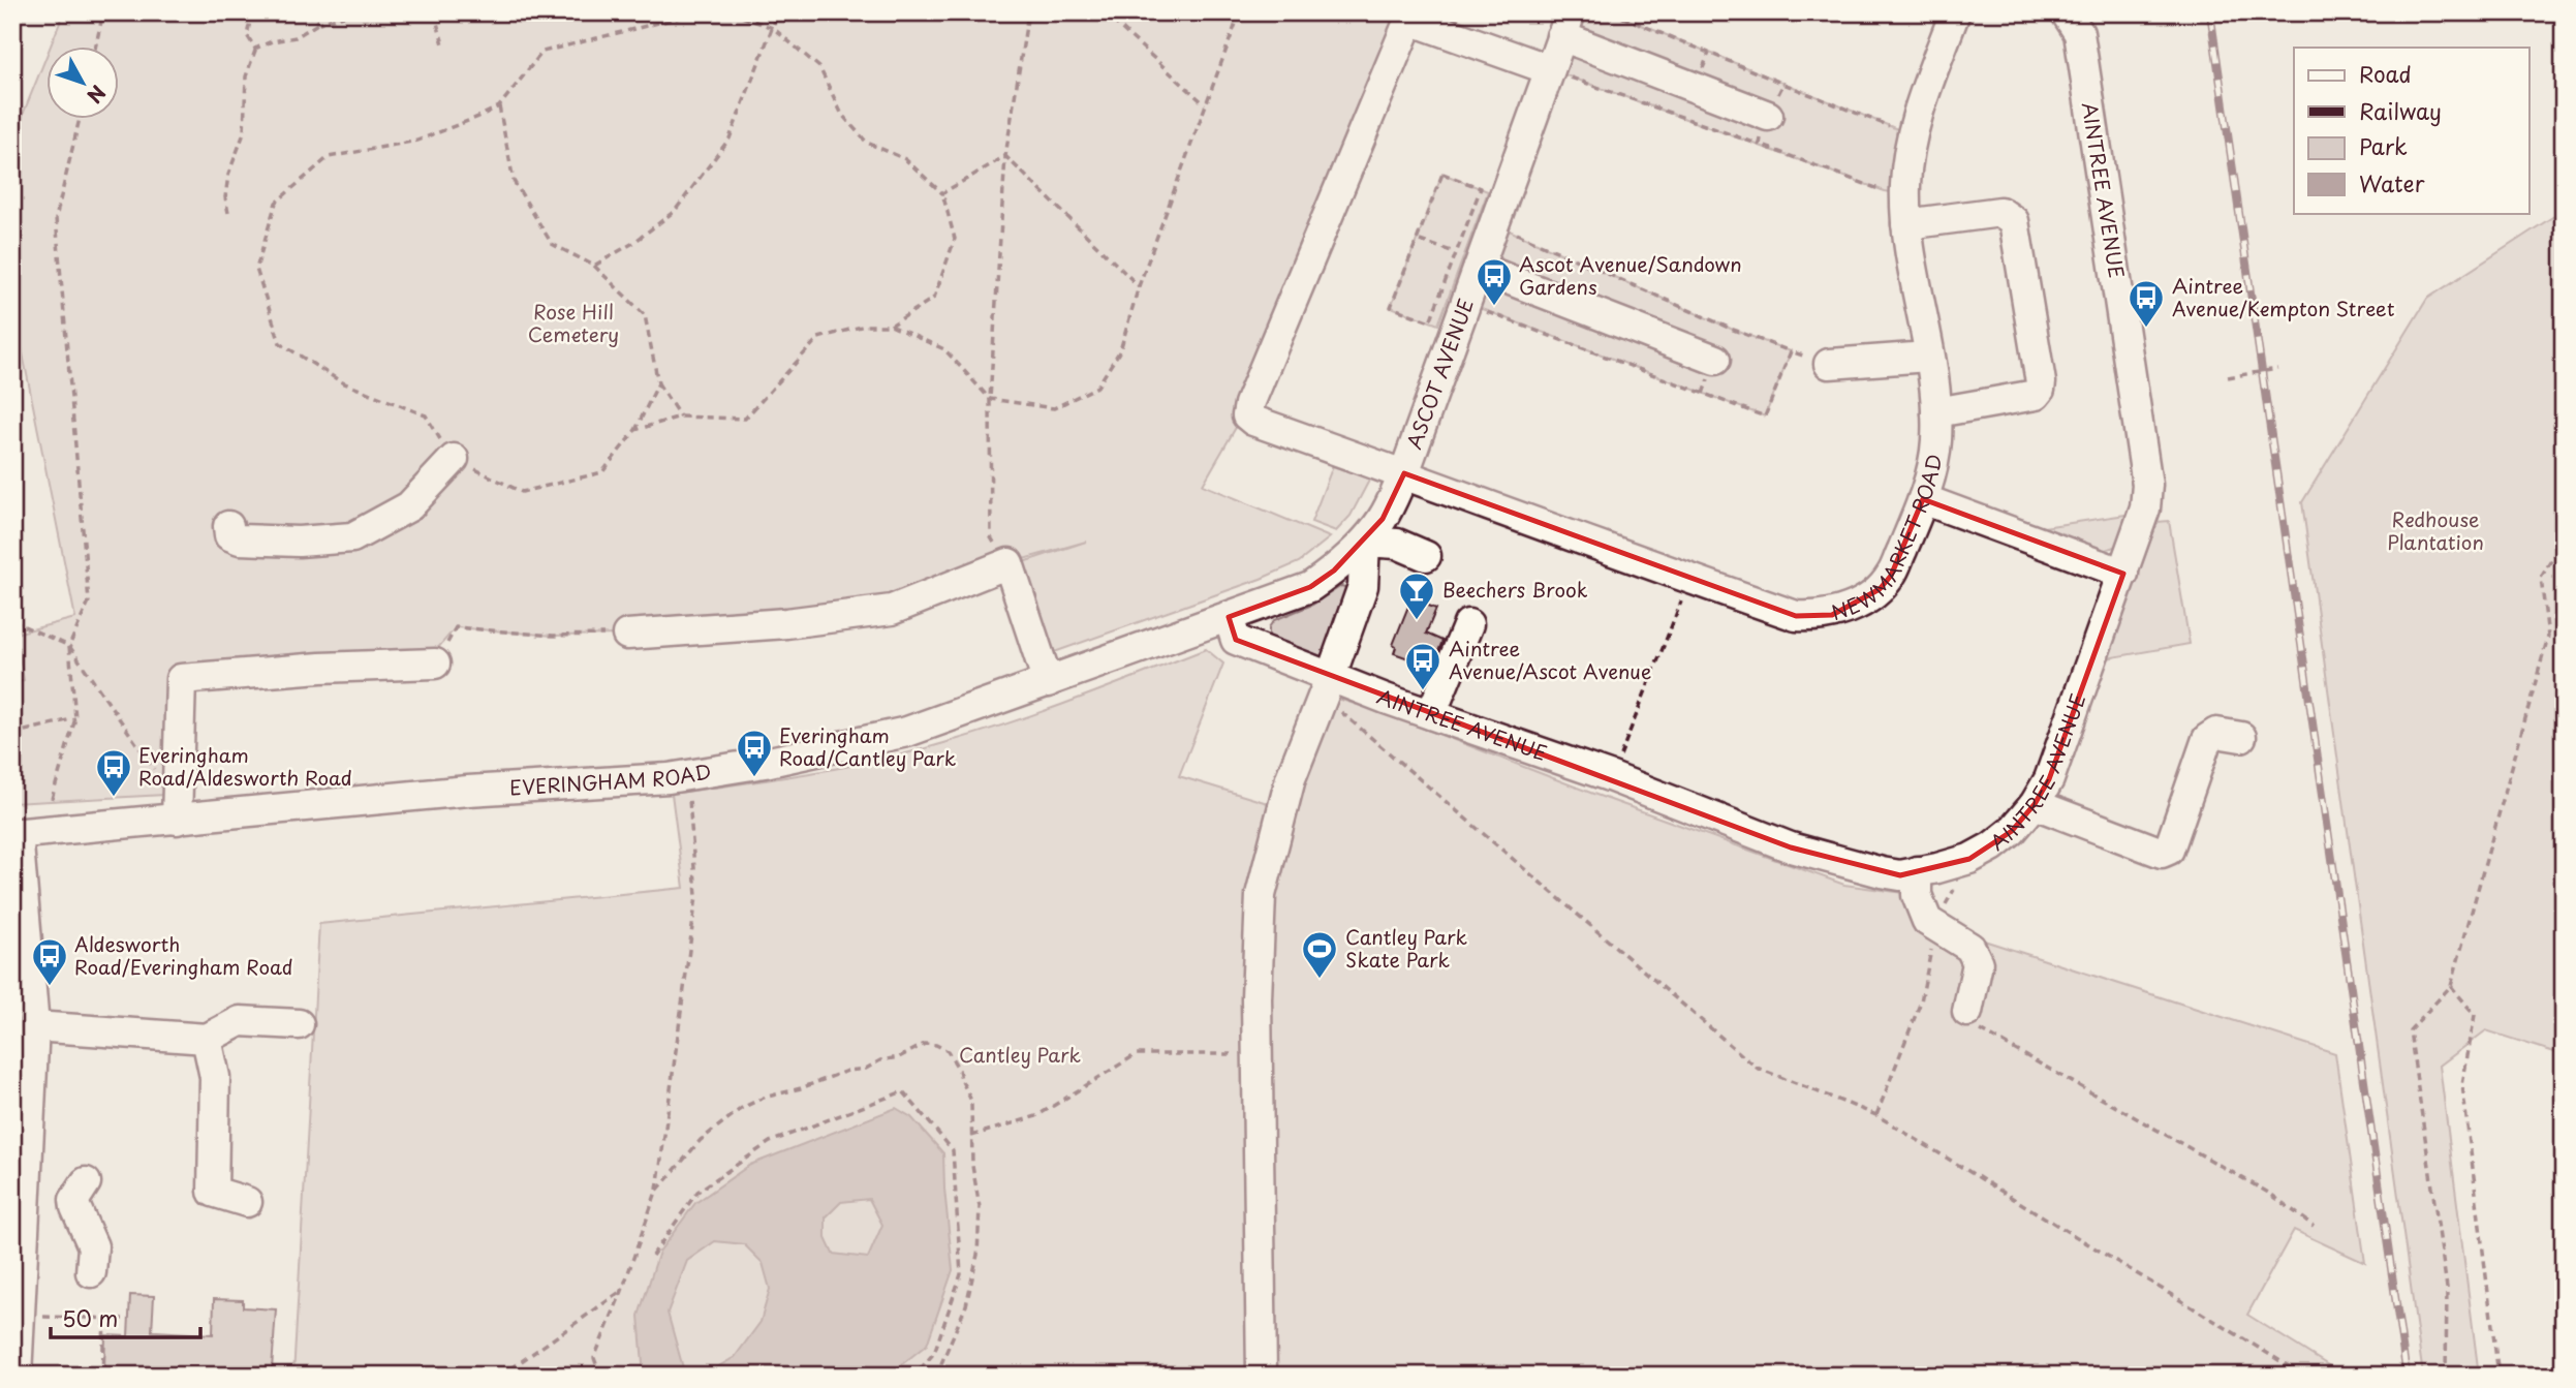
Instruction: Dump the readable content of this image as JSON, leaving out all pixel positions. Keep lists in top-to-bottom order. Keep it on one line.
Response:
{"streets":{"street":["AINTREE AVENUE","ASCOT AVENUE","NEWMARKET ROAD","EVERINGHAM ROAD"]},"crossings":[["AINTREE AVENUE","ASCOT AVENUE"],["AINTREE AVENUE","EVERINGHAM ROAD"],["ASCOT AVENUE","NEWMARKET ROAD"],["ASCOT AVENUE","EVERINGHAM ROAD"]],"parks":["Rose Hill Cemetery","Redhouse Plantation","Cantley Park"],"places":{"bus stop":["Ascot Avenue/Sandown Gardens","Aintree Avenue/Kempton Street","Aintree Avenue/Ascot Avenue","Everingham Road/Cantley Park","Everingham Road/Aldesworth Road","Aldesworth Road/Everingham Road"],"bar":["Beechers Brook"],"sports":["Cantley Park Skate Park"]},"legend":["Road","Railway","Park","Water"],"scale_bar":"50 m","north":"bottom right"}
